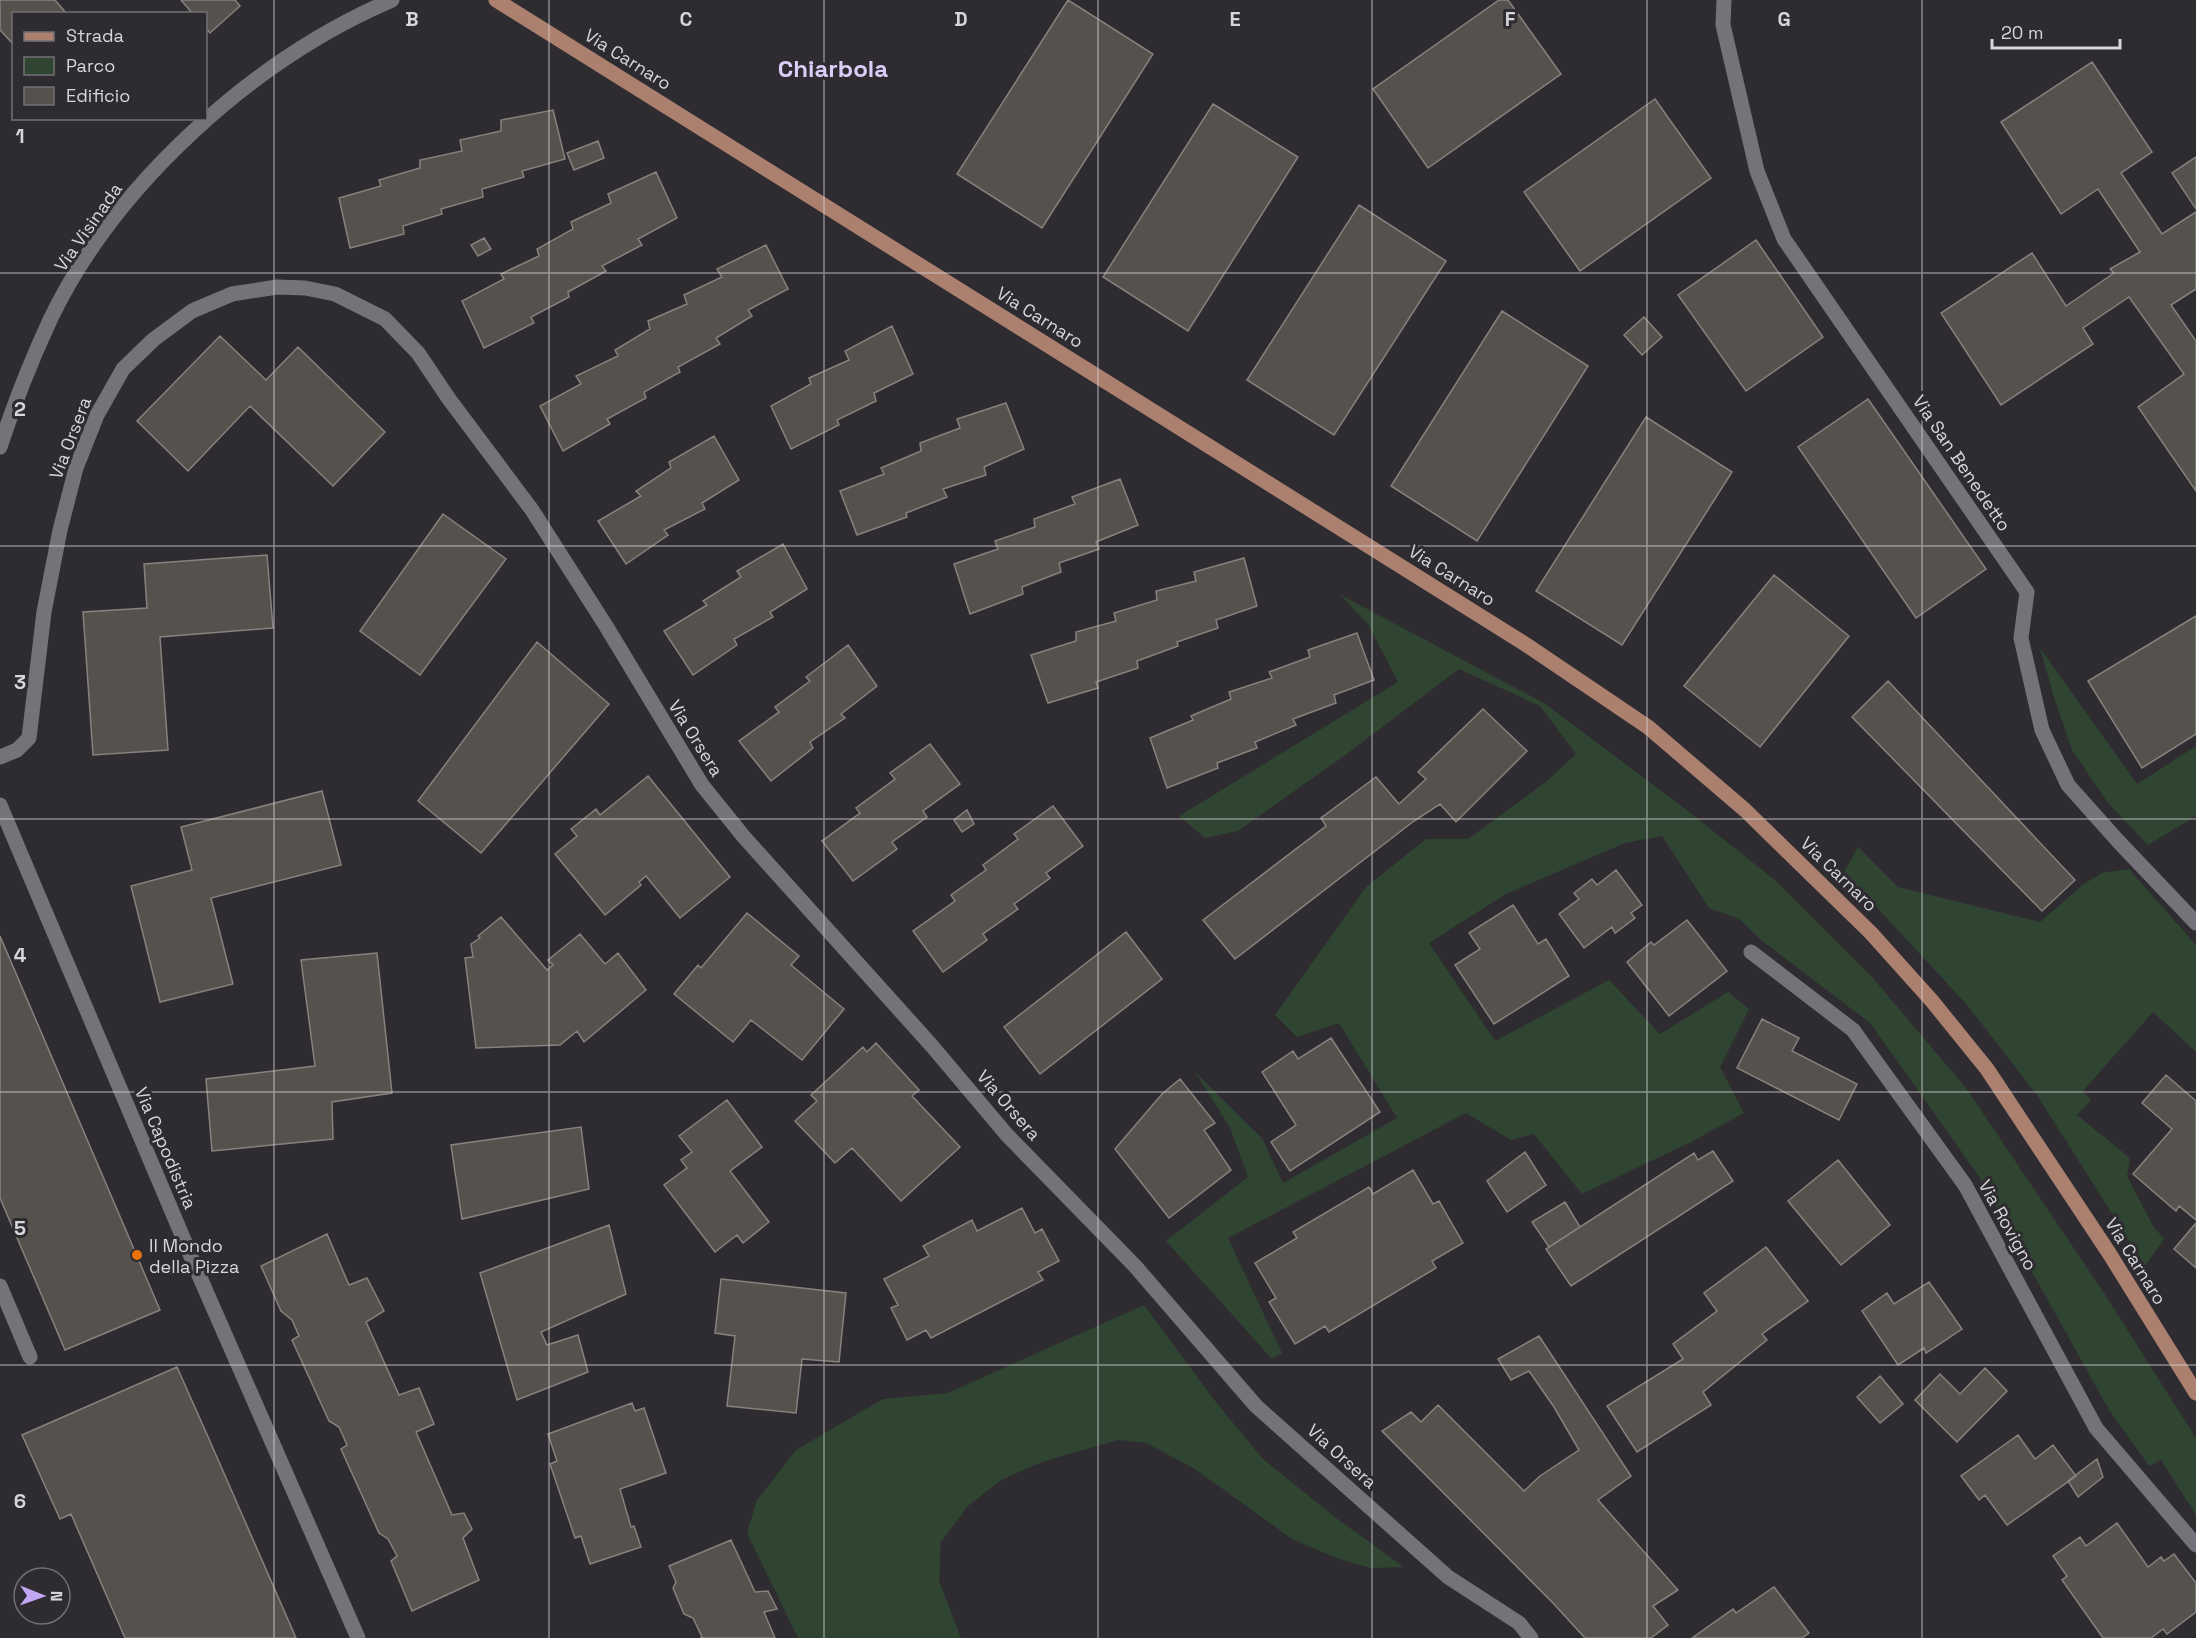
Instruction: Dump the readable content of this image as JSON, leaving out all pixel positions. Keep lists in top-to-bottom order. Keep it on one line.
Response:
{"streets":{"main road":["Via Carnaro"],"street":["Via Visinada","Via Orsera","Via San Benedetto","Via Capodistria","Via Rovigno"]},"districts":["Chiarbola"],"places":["Il Mondo della Pizza"],"legend":["Strada","Parco","Edificio"],"scale_bar":"20 m","north":"right","grid":{"columns":["B","C","D","E","F","G"],"rows":["1","2","3","4","5","6"]}}
